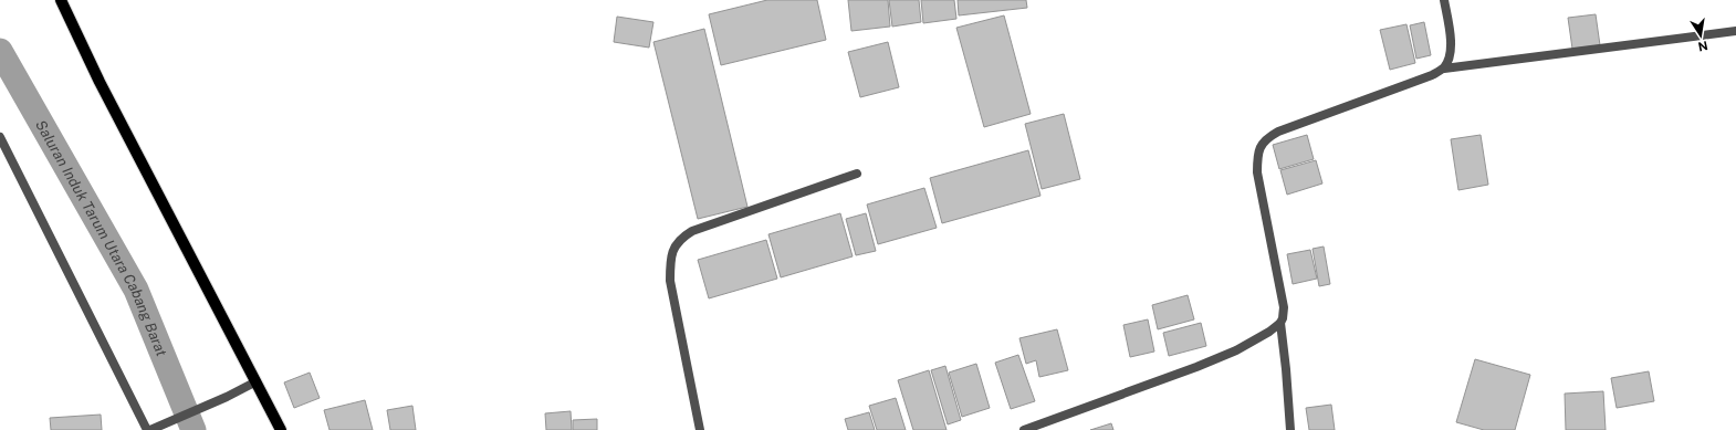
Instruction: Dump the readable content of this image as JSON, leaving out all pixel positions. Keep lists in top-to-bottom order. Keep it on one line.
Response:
{"water":["Saluran Induk Tarum Utara Cabang Barat"],"north":"bottom"}
